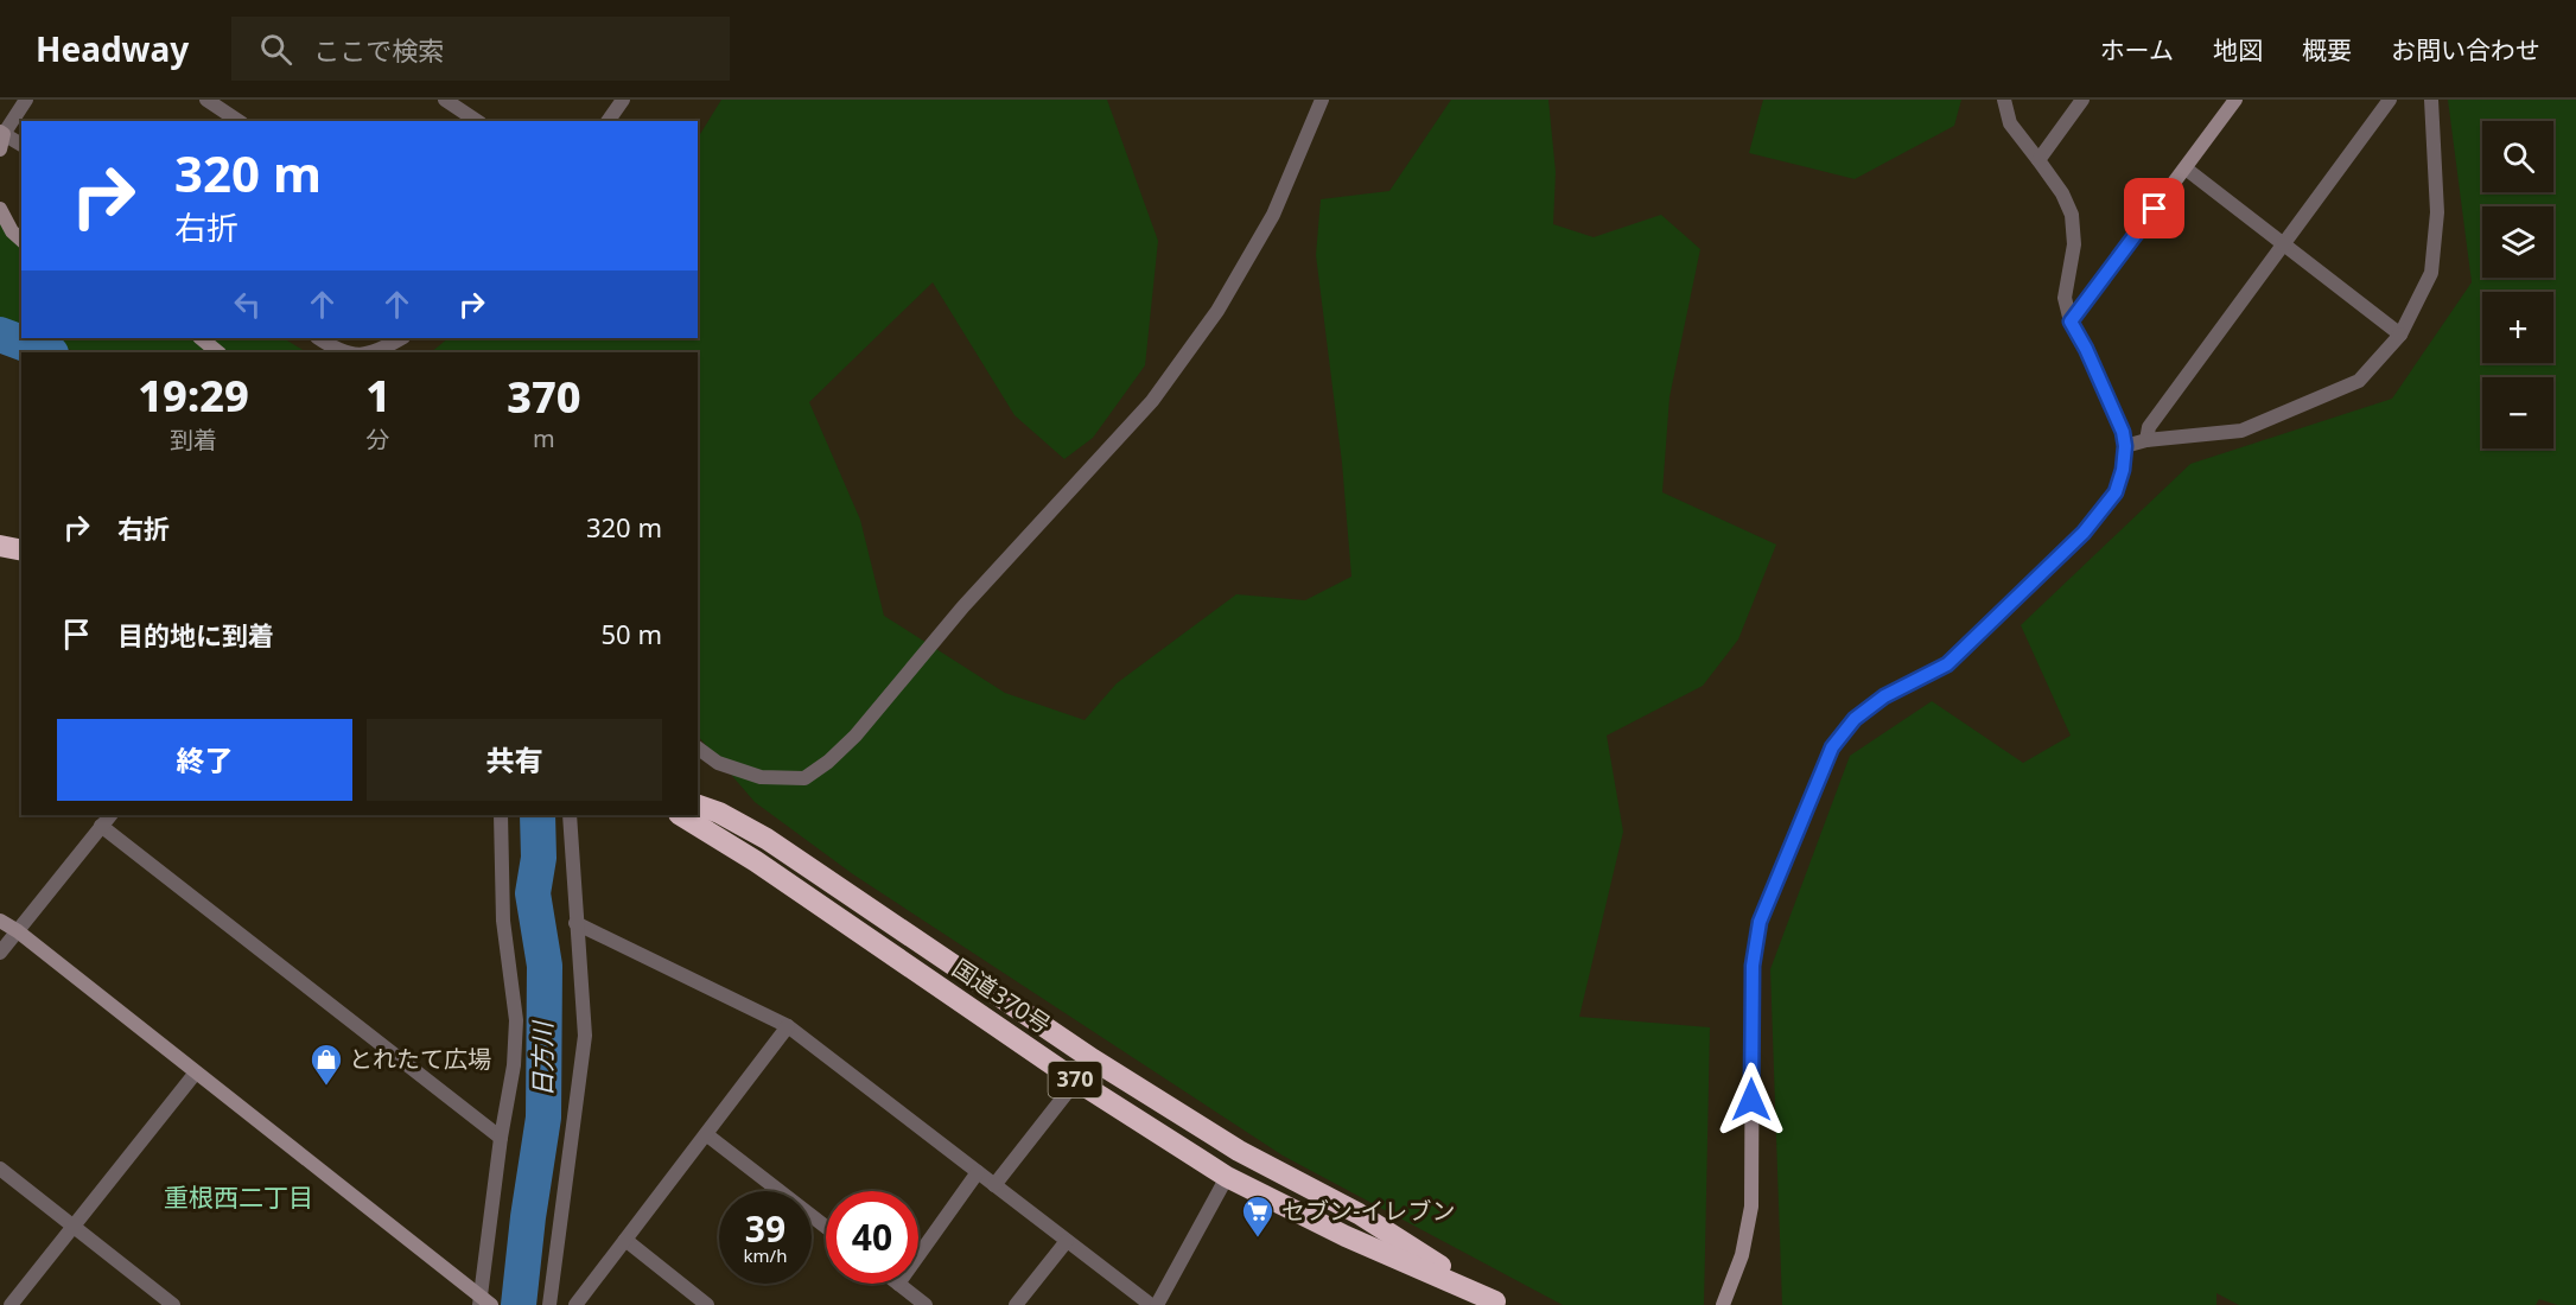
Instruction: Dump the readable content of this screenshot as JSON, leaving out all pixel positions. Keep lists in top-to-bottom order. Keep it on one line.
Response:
{"streets":{"highway":["国道370号","370"]},"districts":["重根西二丁目"],"water":["日方川"],"places":{"shop":["とれたて広場"],"supermarket":["セブン-イレブン"]},"page":{"header":"Headway","search":"ここで検索","nav":["ホーム","地図","概要","お問い合わせ"],"map_buttons":["+","−"],"turn":["320 m","右折"],"eta":["19:29","到着","1","分","370","m"],"list":[{"name":"右折","value":"320 m"},{"name":"目的地に到着","value":"50 m"}],"buttons":["終了","共有"],"speed":"39 km/h","limit":"40"}}
